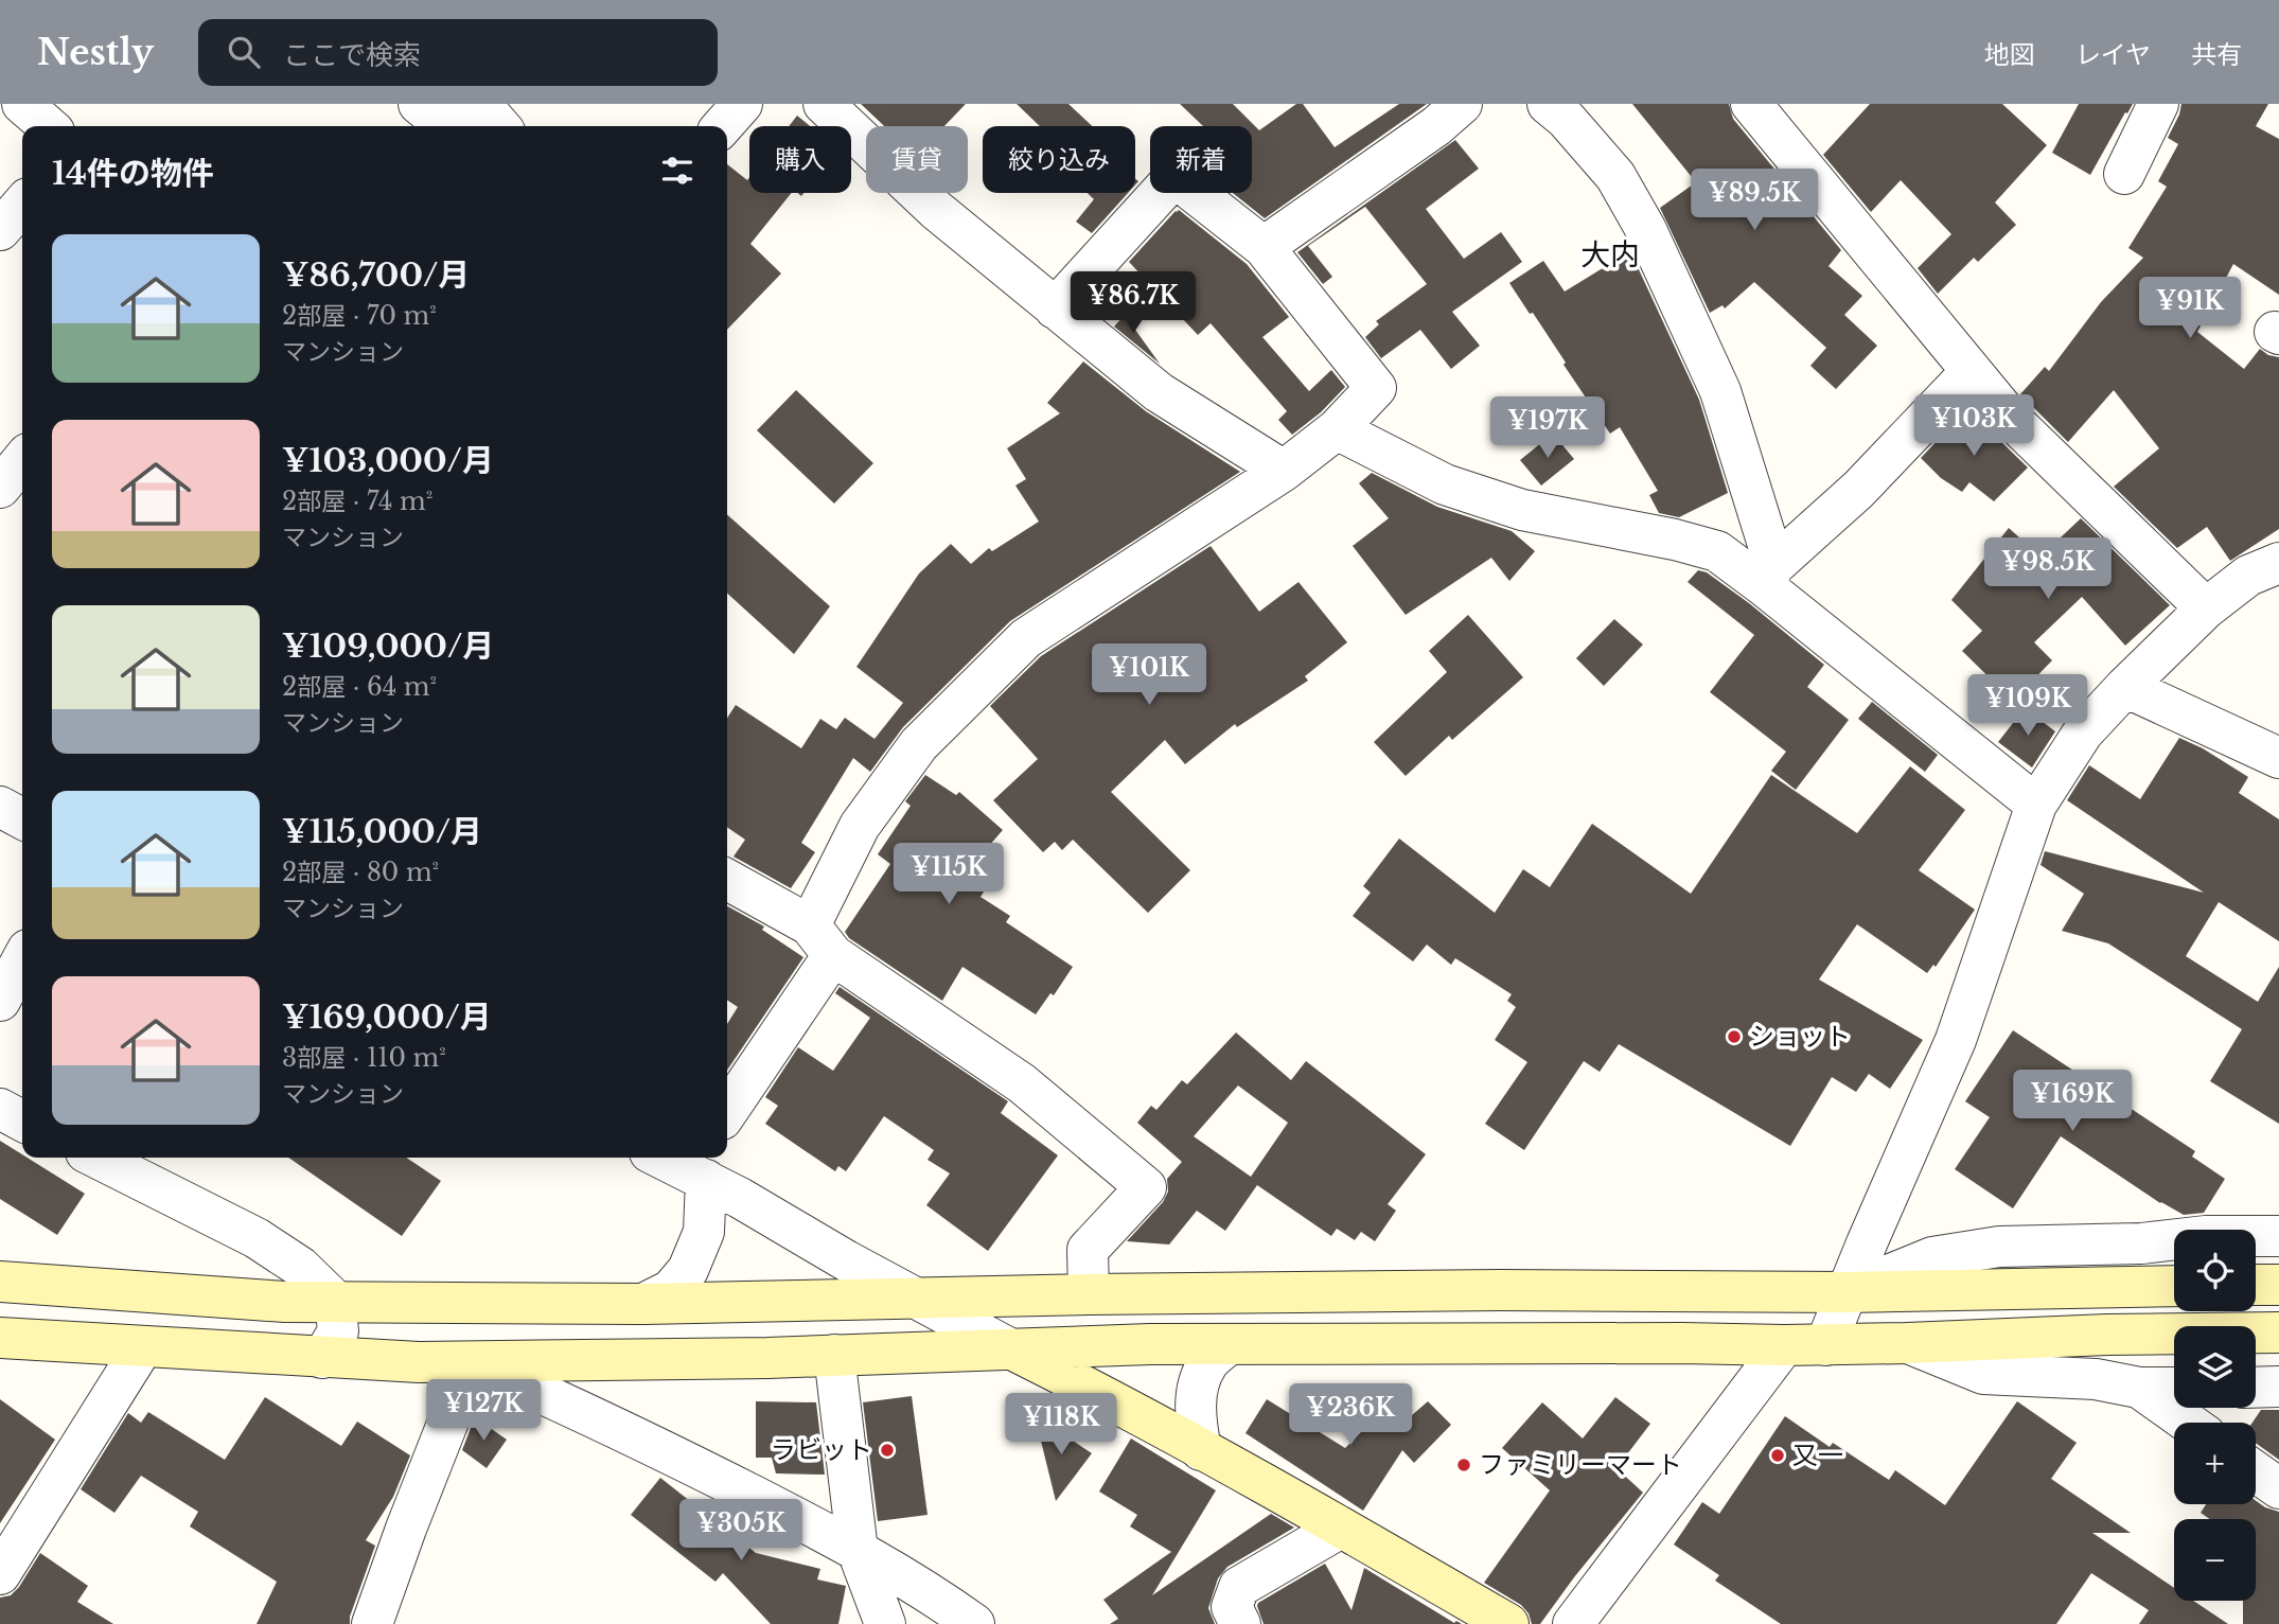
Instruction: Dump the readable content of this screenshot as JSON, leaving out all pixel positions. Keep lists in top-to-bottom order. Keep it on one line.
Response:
{"districts":["大内"],"places":["ショット","ラビット","又一","ファミリーマート"],"page":{"header":"Nestly","search":"ここで検索","nav":["地図","レイヤ","共有"],"chip":["購入","賃貸","絞り込み","新着"],"heading":"14件の物件","price":["¥89.5K","¥86.7K","¥91K","¥103K","¥197K","¥98.5K","¥101K","¥109K","¥115K","¥169K","¥127K","¥236K","¥118K","¥305K"],"list":[{"name":"¥86,700/月","note":"2部屋 · 70 m² · マンション"},{"name":"¥103,000/月","note":"2部屋 · 74 m² · マンション"},{"name":"¥109,000/月","note":"2部屋 · 64 m² · マンション"},{"name":"¥115,000/月","note":"2部屋 · 80 m² · マンション"},{"name":"¥169,000/月","note":"3部屋 · 110 m² · マンション"}],"map_buttons":["+","−"]}}
